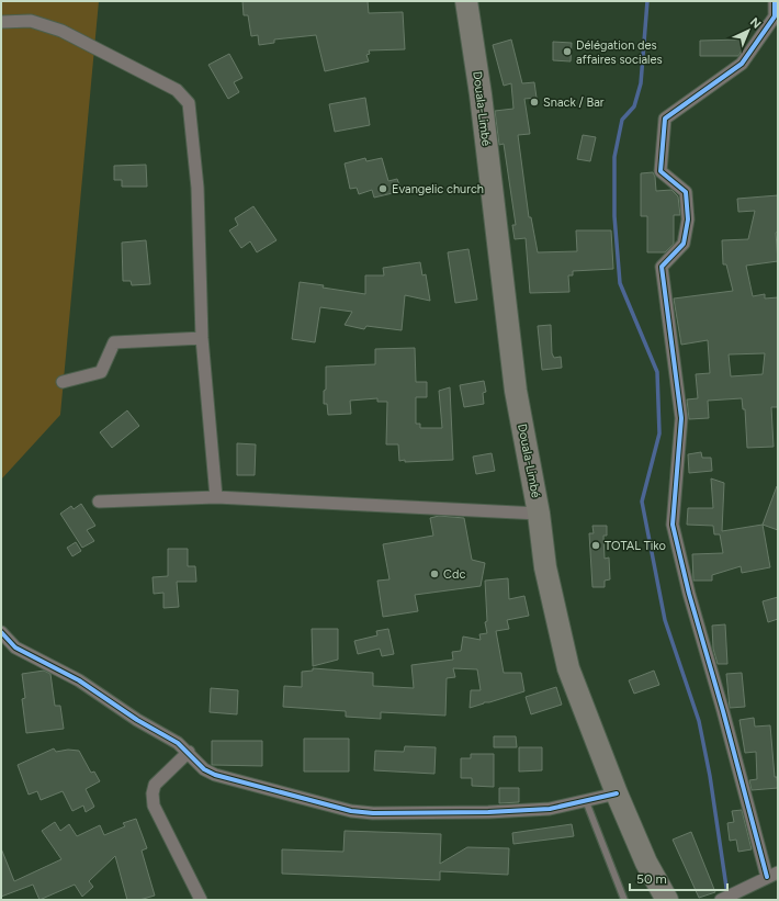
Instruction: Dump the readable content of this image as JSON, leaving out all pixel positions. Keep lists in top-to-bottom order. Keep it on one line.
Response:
{"streets":{"highway":["Douala-Limbé"]},"places":["Délégation des affaires sociales","Snack / Bar","Evangelic church","TOTAL Tiko","Cdc"],"scale_bar":"50 m","north":"top right"}
